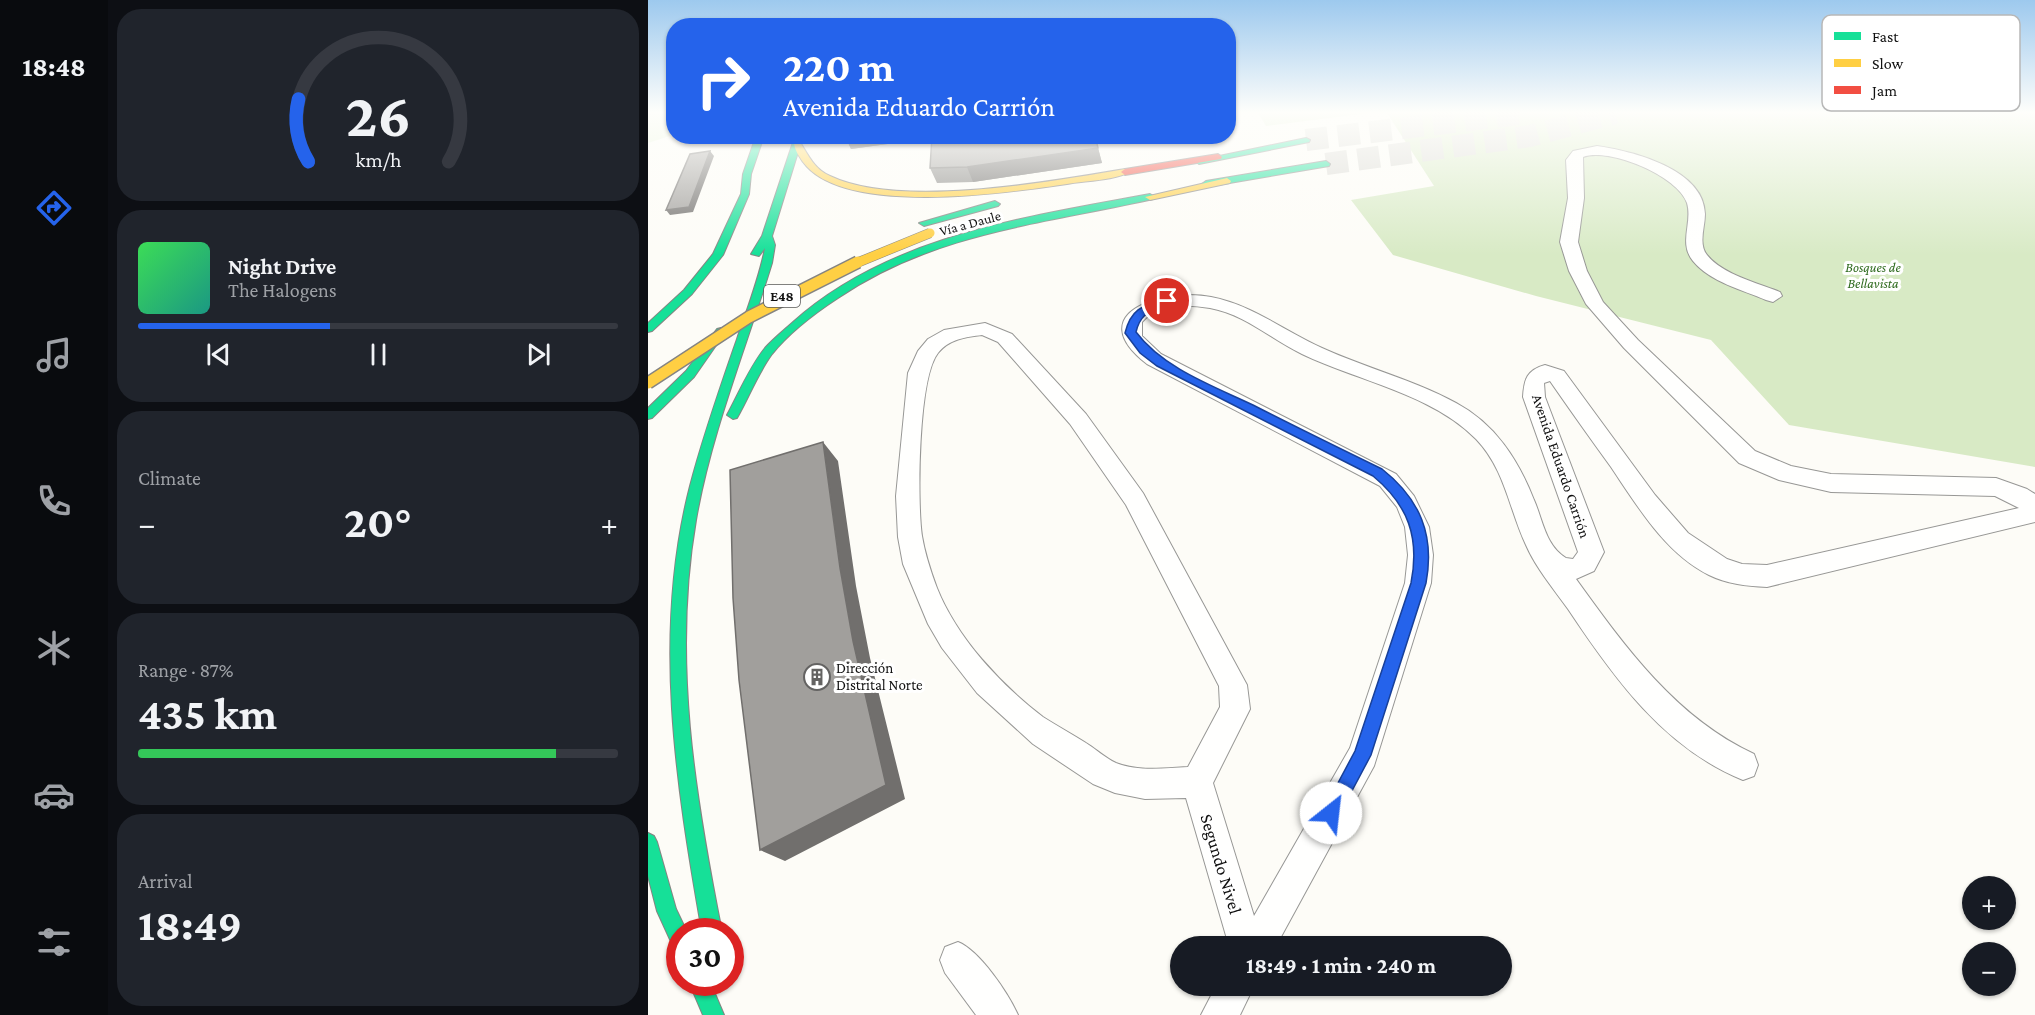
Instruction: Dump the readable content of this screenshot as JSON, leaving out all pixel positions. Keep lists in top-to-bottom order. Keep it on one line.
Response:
{"streets":{"main road":["Vía a Daule","E48"],"street":["Avenida Eduardo Carrión","Segundo Nivel"]},"parks":["Bosques de Bellavista"],"places":{"building":["Dirección Distrital Norte"]},"legend":["Fast","Slow","Jam"],"page":{"tabs":"18:48","turn":["220 m","Avenida Eduardo Carrión"],"song":["Night Drive","The Halogens"],"tile":["Climate",["Range · 87%","435 km"],["Arrival","18:49"]],"heat":["−","20°","+"],"map_buttons":["+","−"],"limit":"30","trip":"18:49 · 1 min · 240 m","gauge":["26","km/h"]}}
